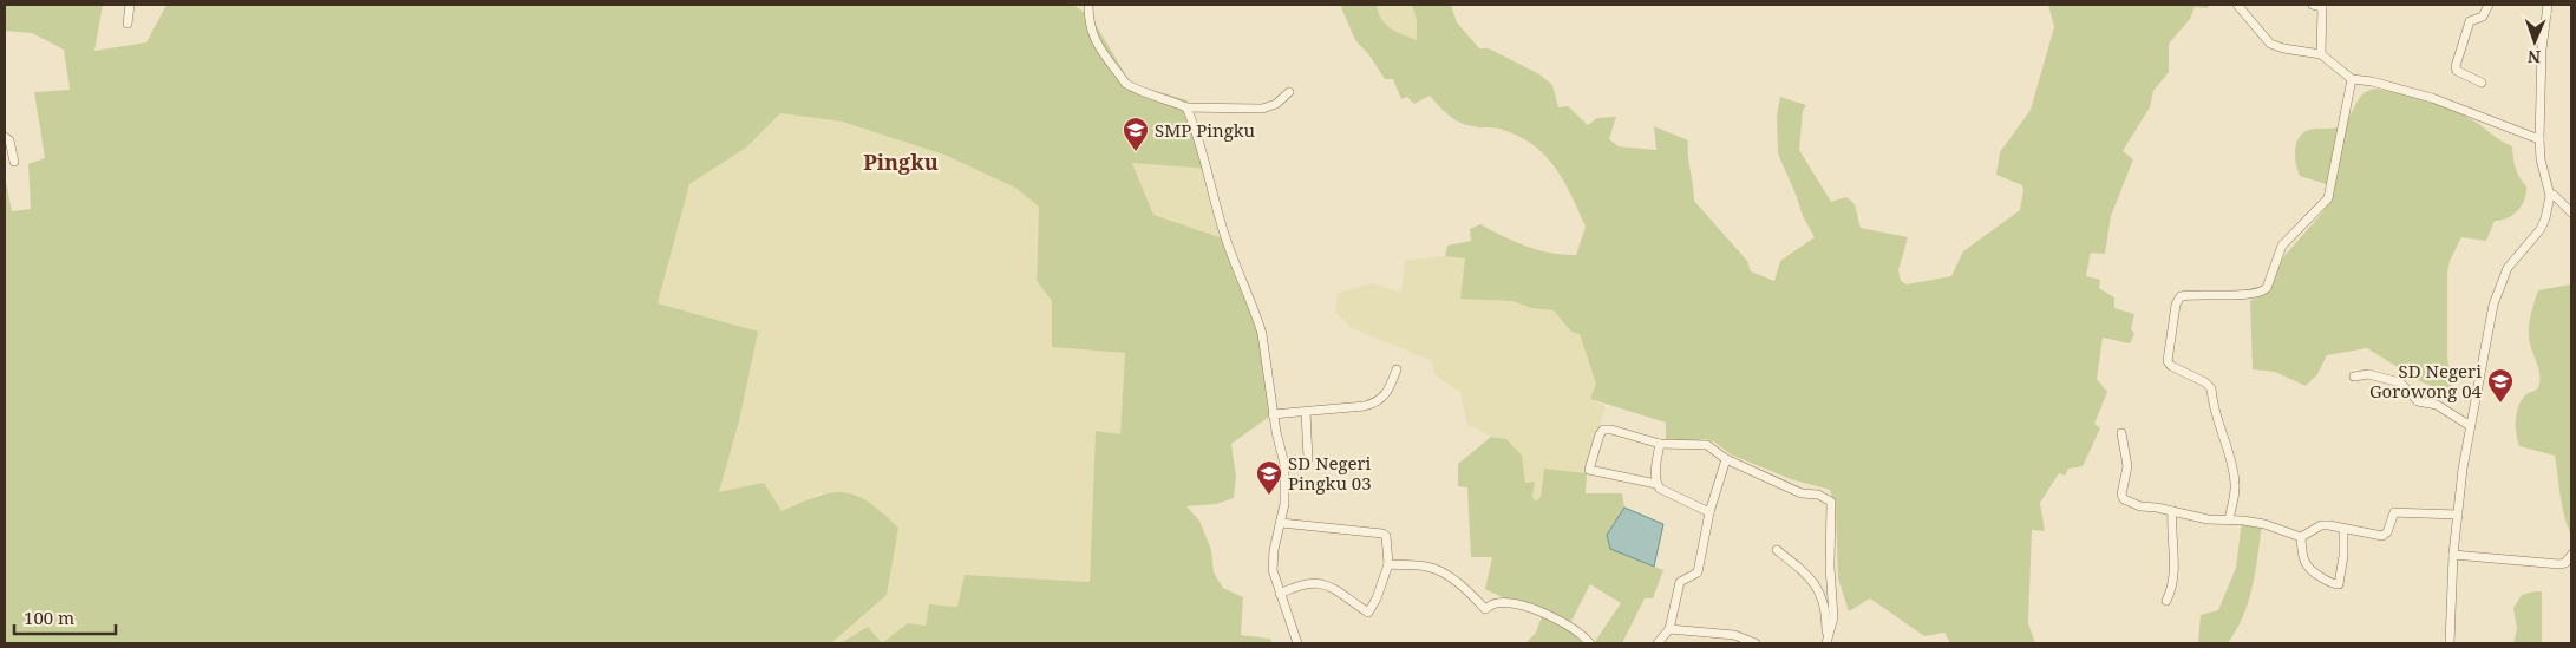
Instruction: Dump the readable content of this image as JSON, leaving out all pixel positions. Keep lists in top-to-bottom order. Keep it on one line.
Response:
{"districts":["Pingku"],"places":{"school or university":["SMP Pingku","SD Negeri Gorowong 04","SD Negeri Pingku 03"]},"scale_bar":"100 m","north":"bottom"}
